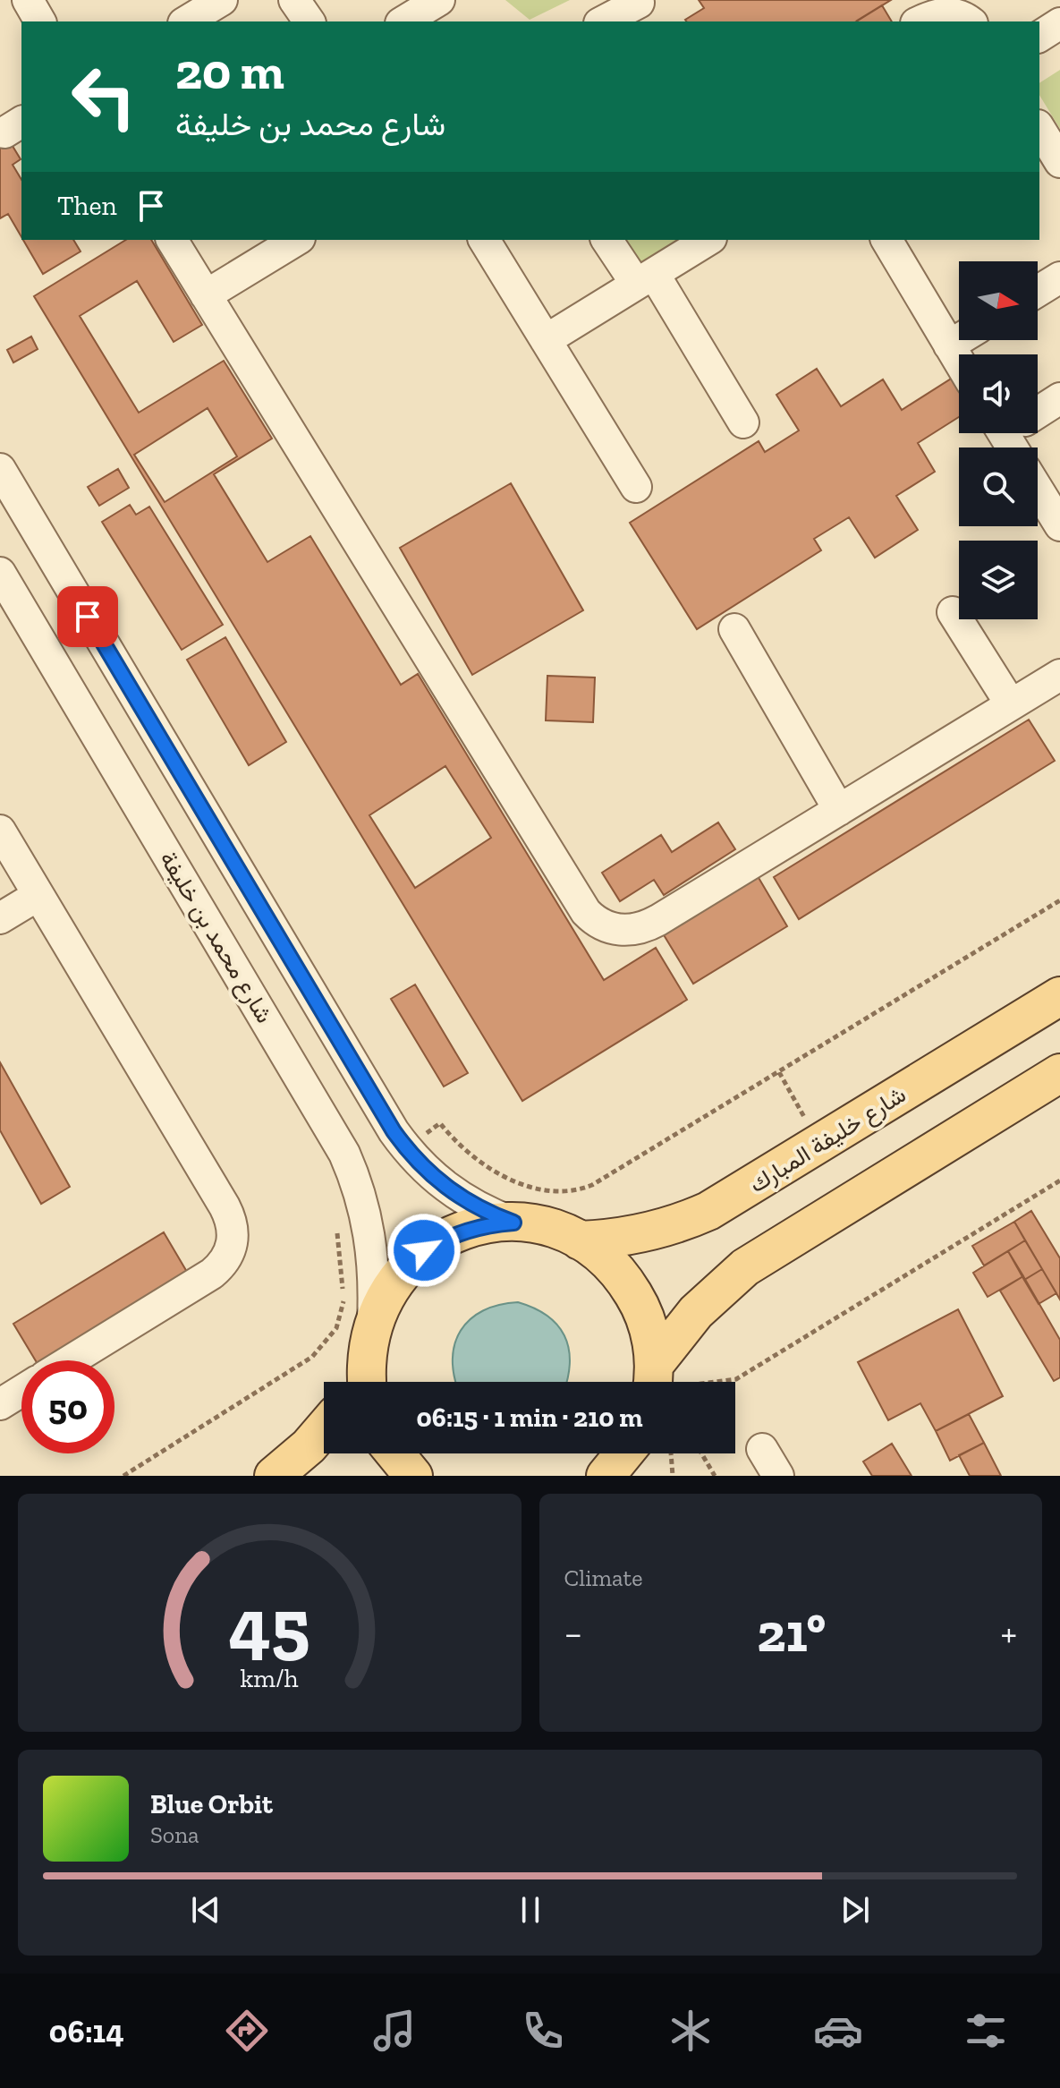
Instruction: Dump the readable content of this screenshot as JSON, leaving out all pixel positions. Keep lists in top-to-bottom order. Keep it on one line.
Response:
{"streets":{"main road":["شارع خليفة المبارك"],"street":["شارع محمد بن خليفة"]},"north":"right","page":{"turn":["20 m","شارع محمد بن خليفة"],"then":"Then","limit":"50","trip":"06:15 · 1 min · 210 m","tile":"Climate","heat":["−","21°","+"],"song":["Blue Orbit","Sona"],"tabs":"06:14","gauge":["45","km/h"]}}
